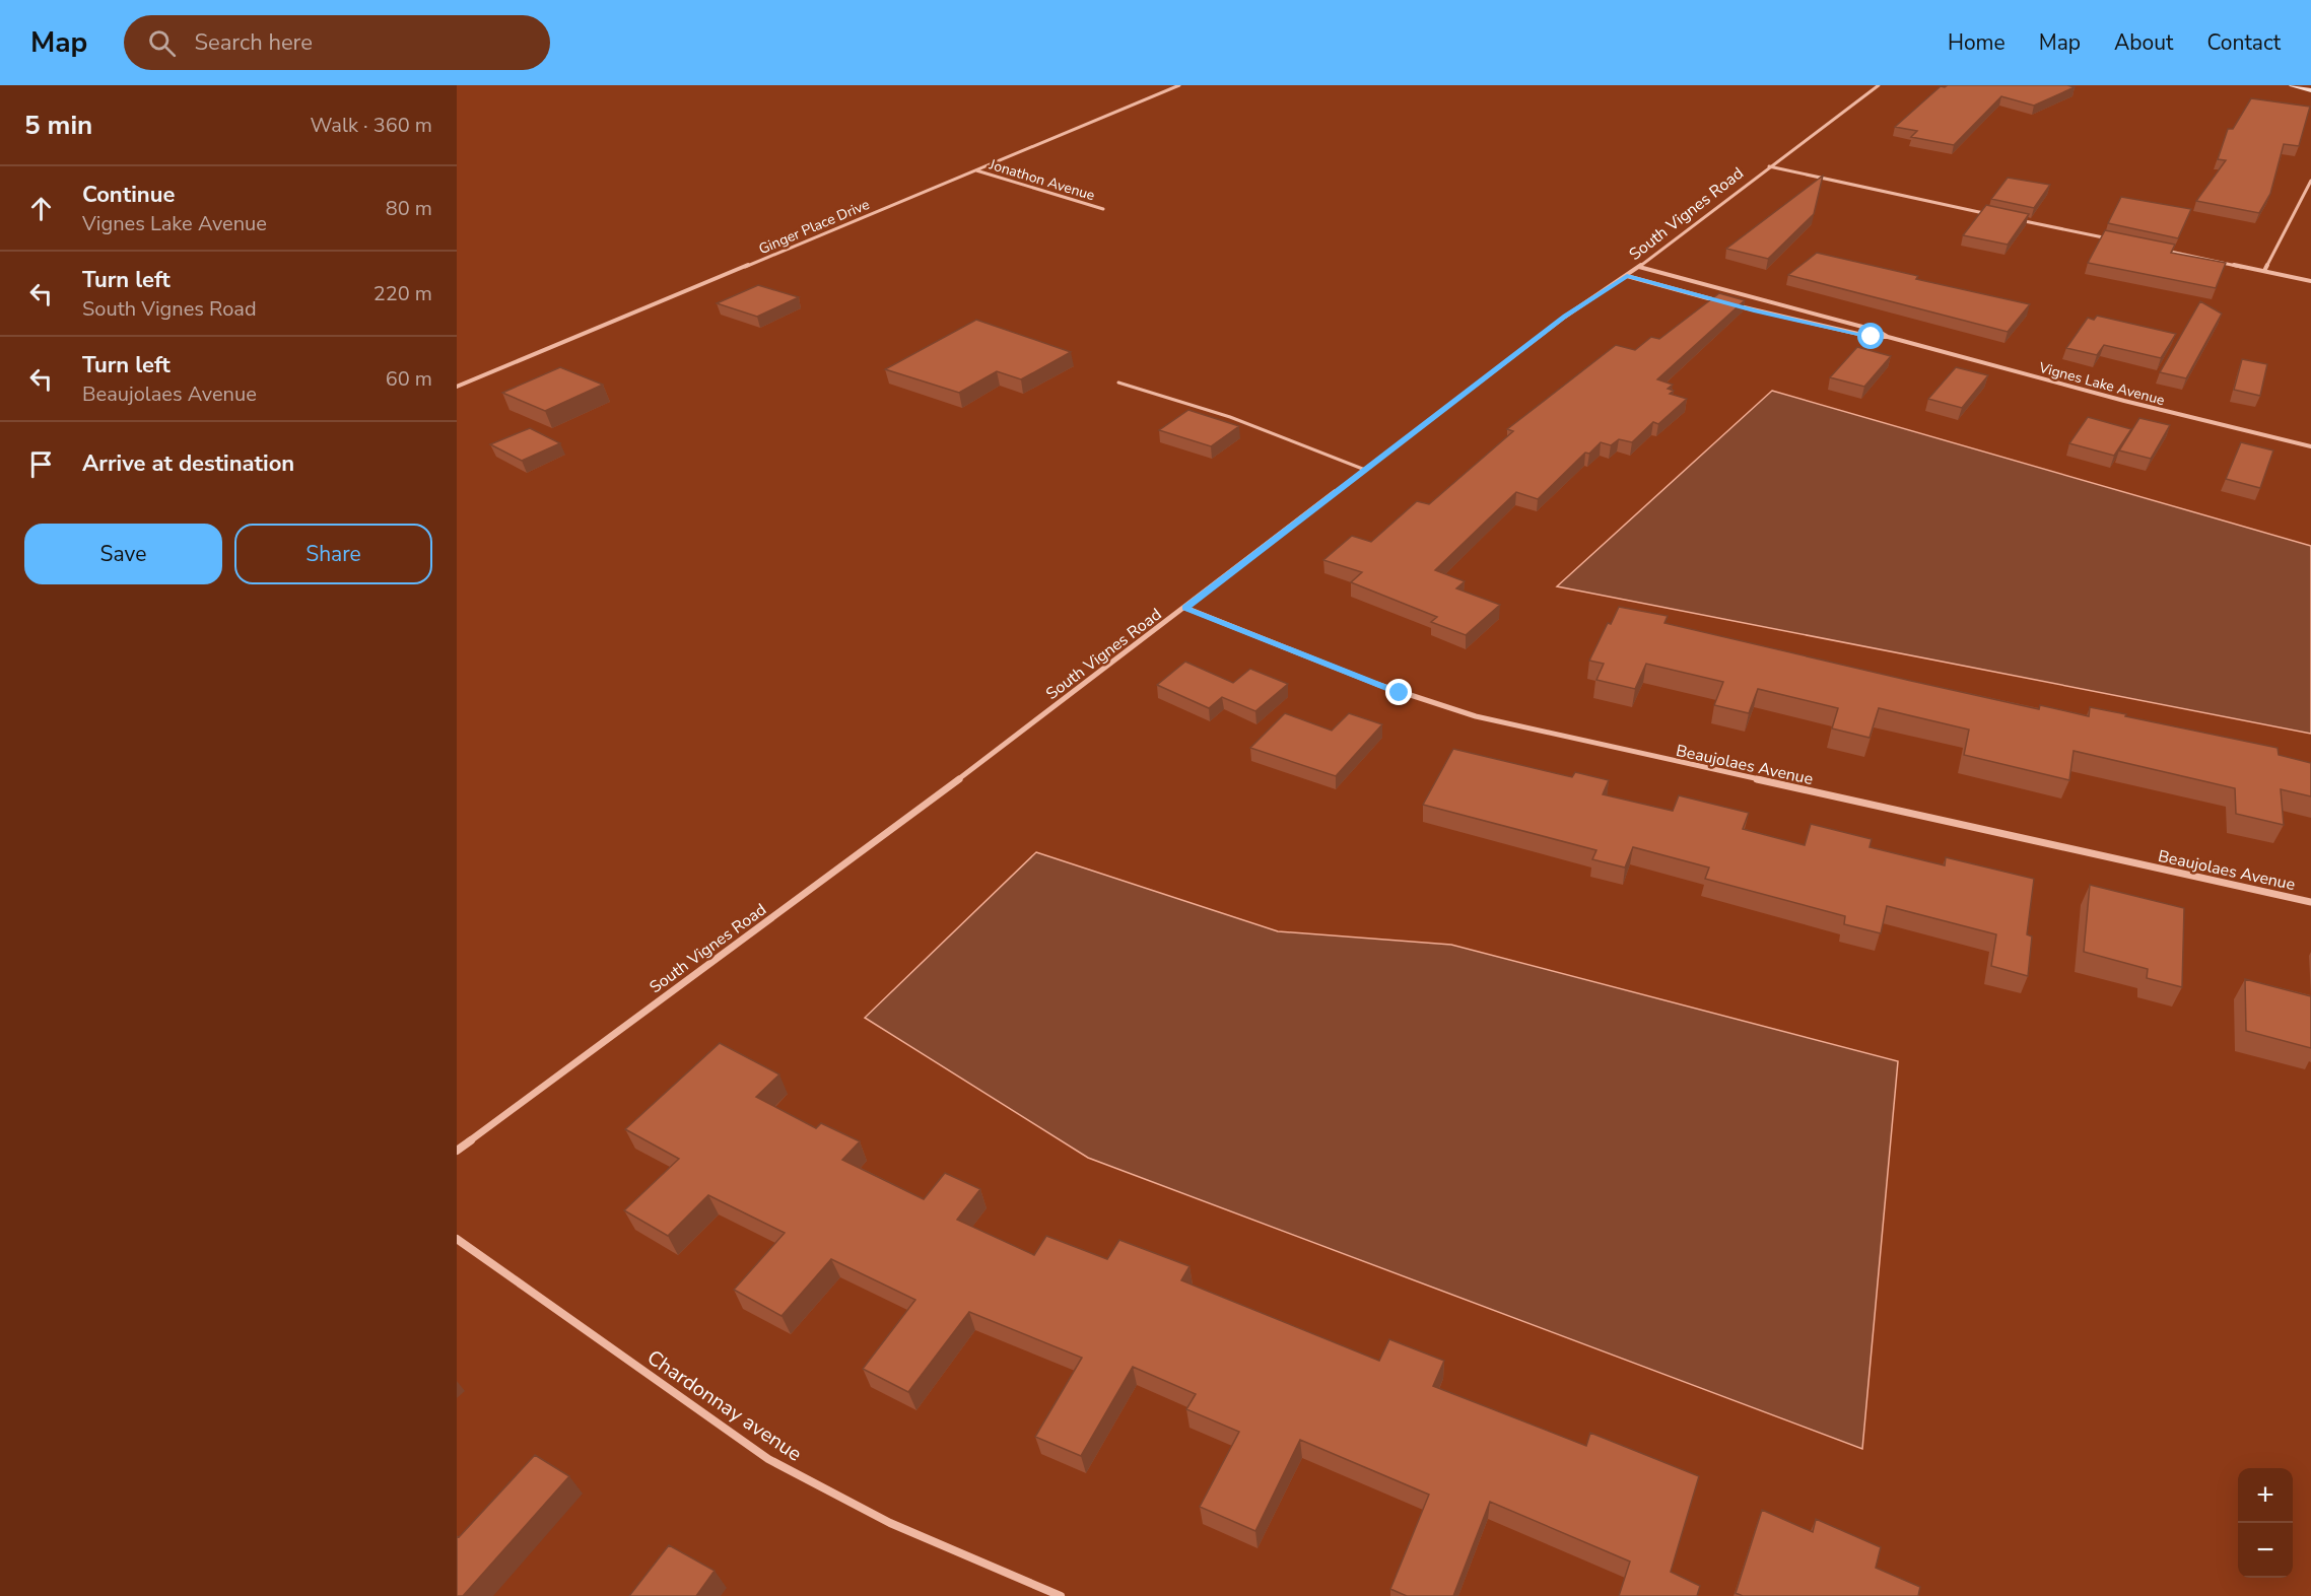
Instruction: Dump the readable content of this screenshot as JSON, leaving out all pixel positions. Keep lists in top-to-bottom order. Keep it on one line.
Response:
{"streets":{"street":["Jonathon Avenue","South Vignes Road","Ginger Place Drive","Vignes Lake Avenue","Beaujolaes Avenue","Chardonnay avenue"]},"crossings":[["Jonathon Avenue","Ginger Place Drive"],["South Vignes Road","Vignes Lake Avenue"],["South Vignes Road","Beaujolaes Avenue"]],"page":{"header":"Map","search":"Search here","nav":["Home","Map","About","Contact"],"heading":["5 min","Walk · 360 m"],"list":[["Continue","Vignes Lake Avenue","80 m"],["Turn left","South Vignes Road","220 m"],["Turn left","Beaujolaes Avenue","60 m"],"Arrive at destination"],"buttons":["Save","Share"],"map_buttons":["+","−"]}}
